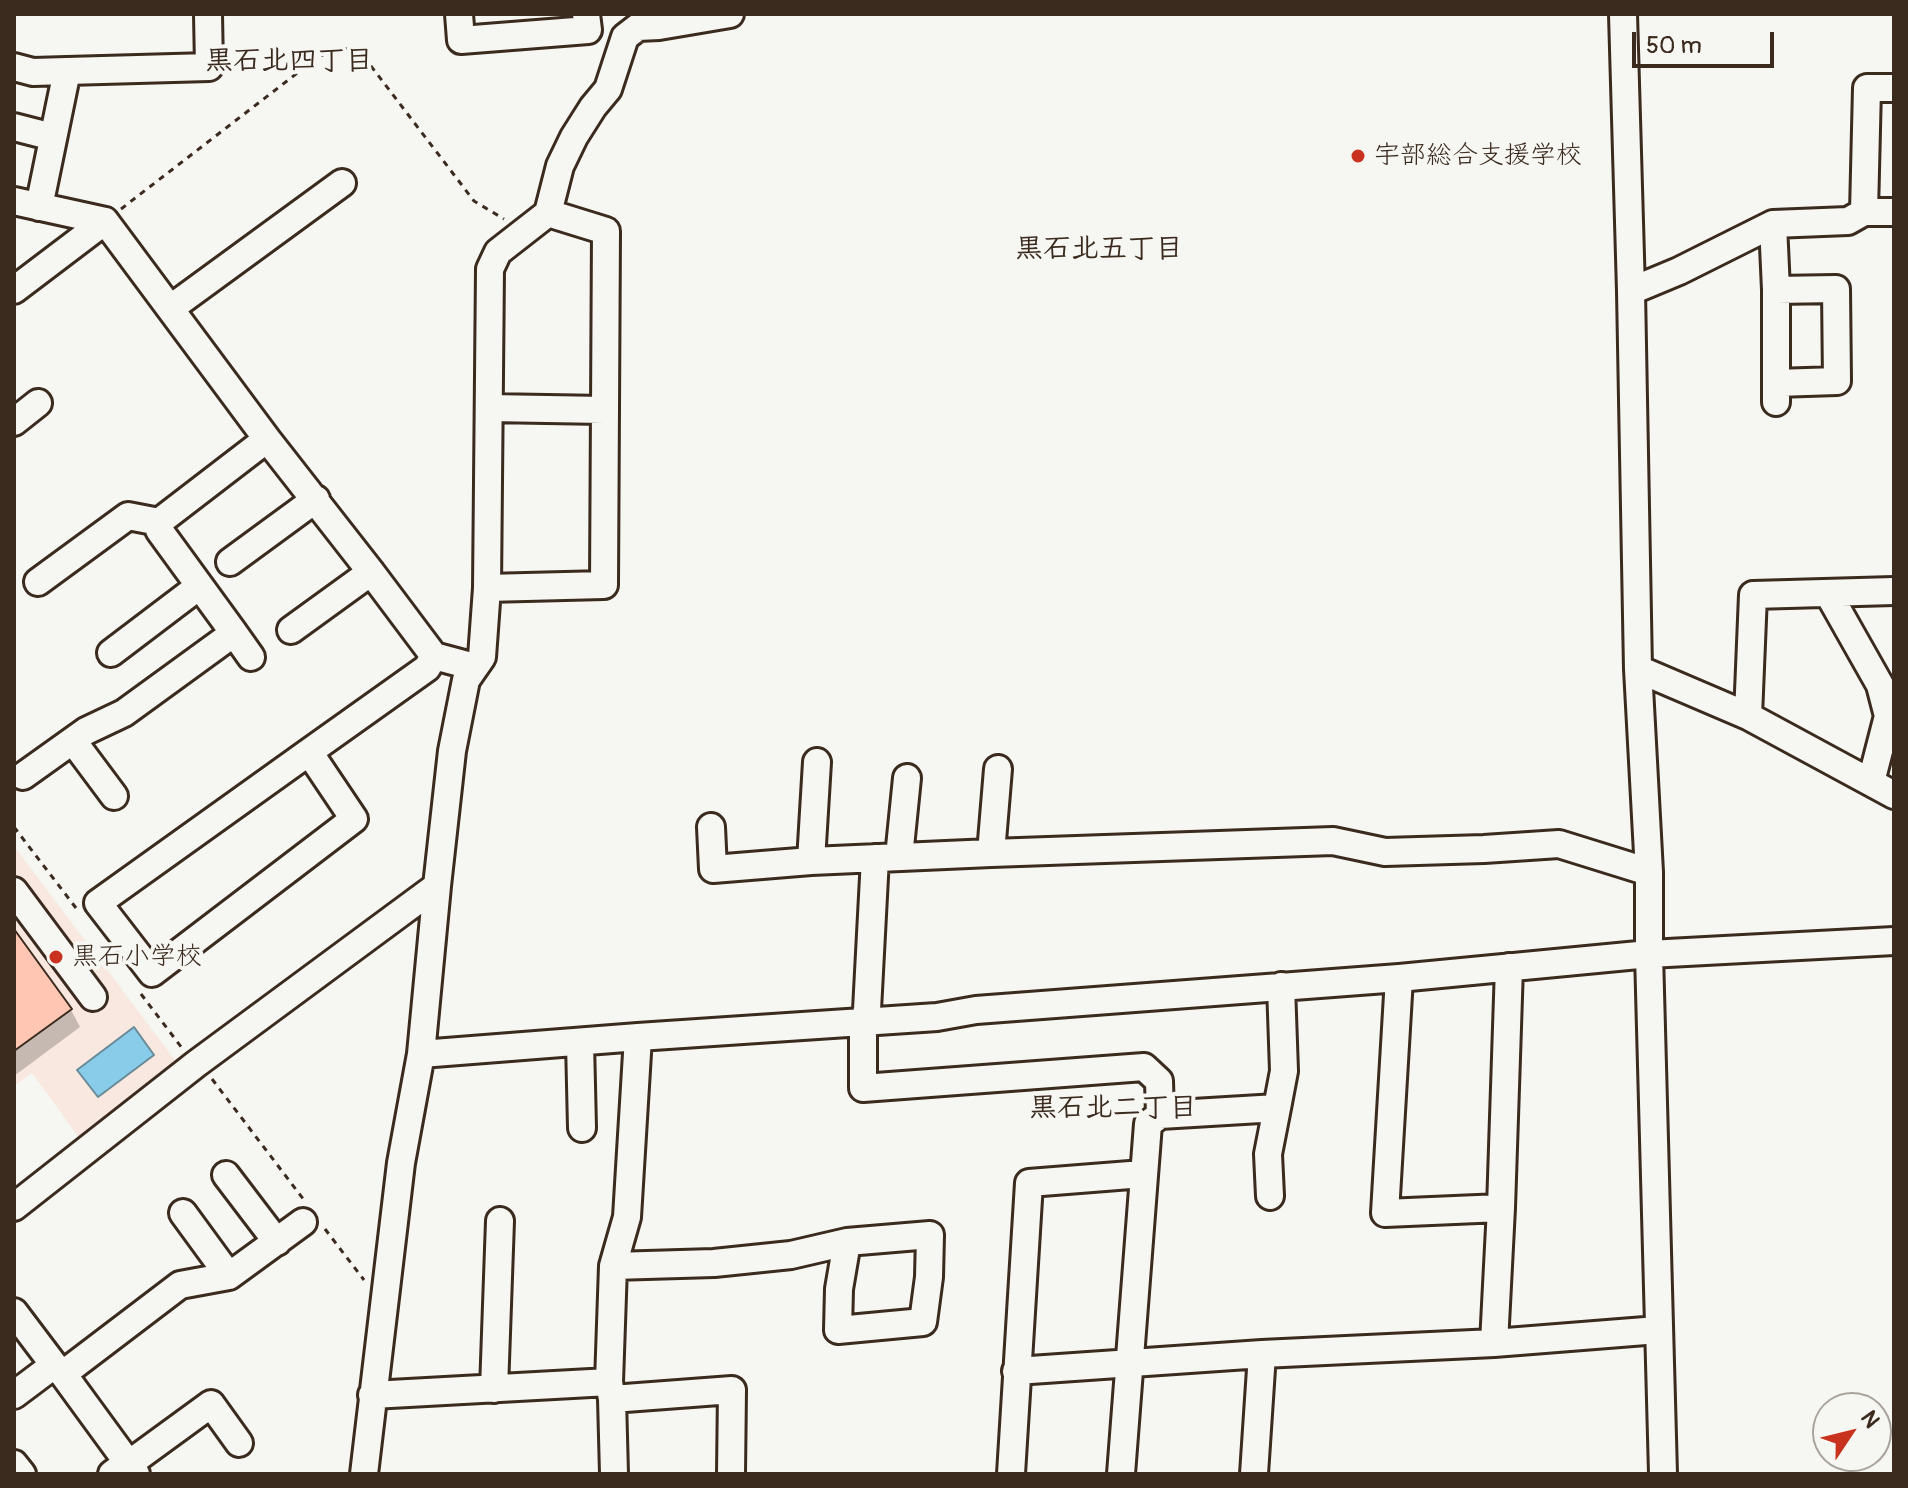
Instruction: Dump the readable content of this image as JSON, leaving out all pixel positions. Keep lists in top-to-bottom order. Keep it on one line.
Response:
{"districts":["黒石北四丁目","黒石北五丁目","黒石北二丁目"],"places":["宇部総合支援学校","黒石小学校"],"scale_bar":"50 m","north":"top right"}
